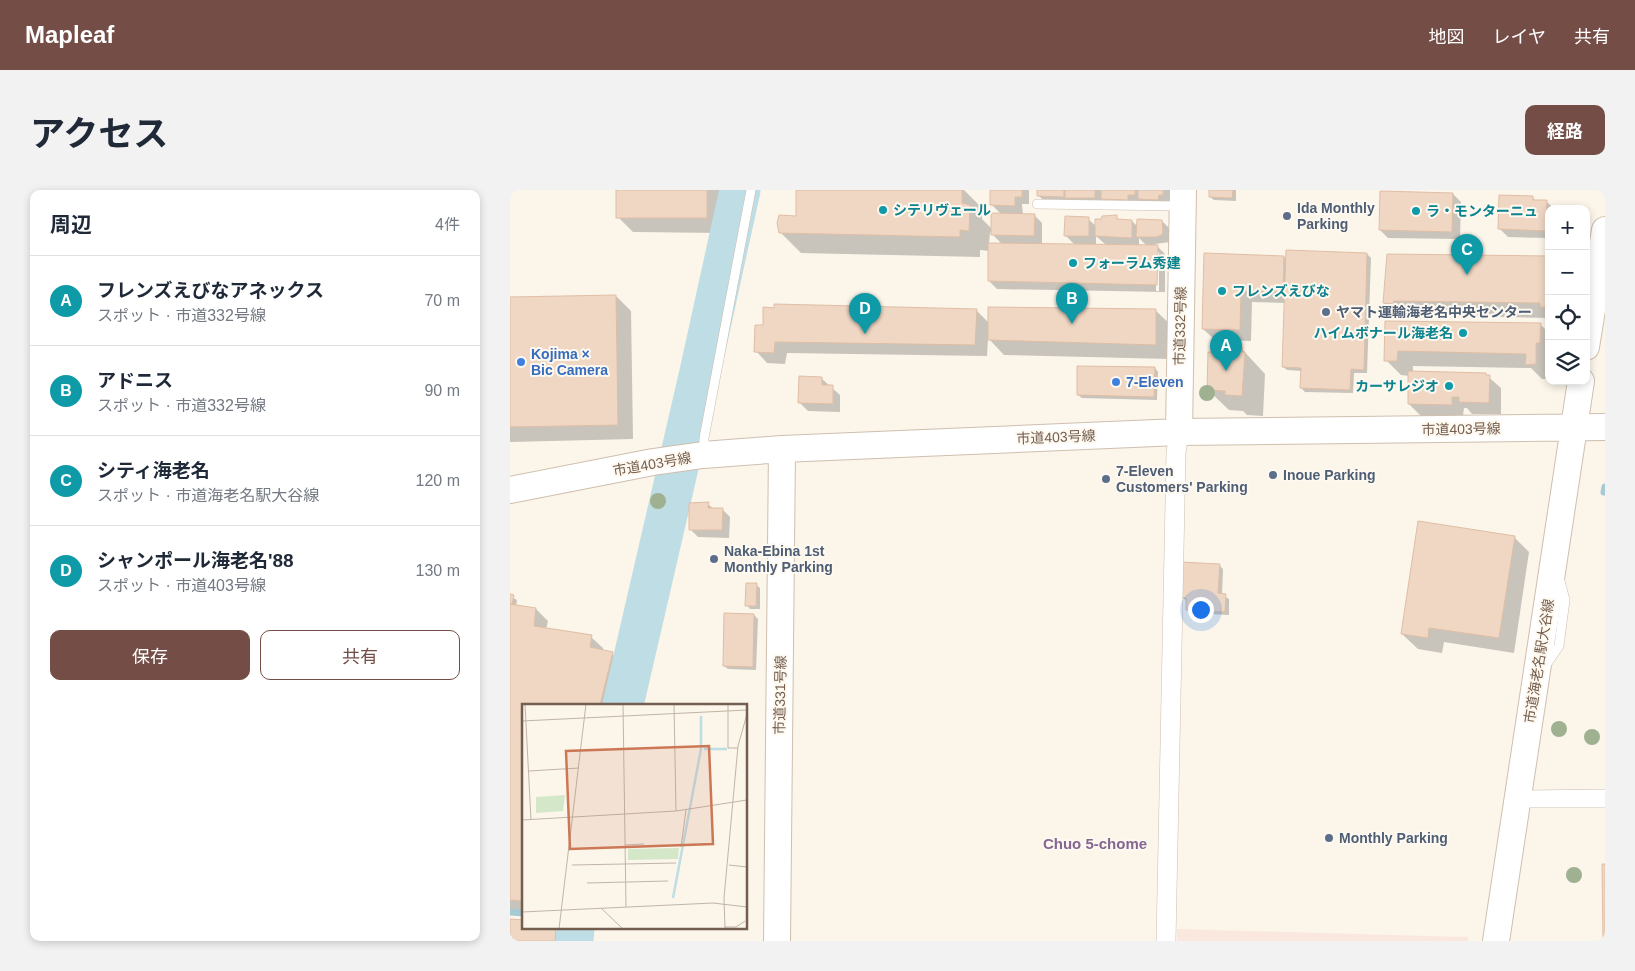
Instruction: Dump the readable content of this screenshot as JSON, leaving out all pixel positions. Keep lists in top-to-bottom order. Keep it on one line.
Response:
{"streets":{"street":["市道332号線","市道403号線","市道海老名駅大谷線","市道331号線"]},"crossings":[["市道332号線","市道403号線"],["市道403号線","市道海老名駅大谷線"],["市道403号線","市道331号線"]],"districts":["Chuo 5-chome"],"places":["シテリヴェール","ラ・モンターニュ","Ida Monthly Parking","フォーラム秀建","フレンズえびな","ヤマト運輸海老名中央センター","ハイムボナール海老名","Kojima × Bic Camera","7-Eleven","カーサレジオ","Inoue Parking","7-Eleven Customers' Parking","Naka-Ebina 1st Monthly Parking","Monthly Parking"],"page":{"header":"Mapleaf","nav":["地図","レイヤ","共有"],"title":"アクセス","buttons":["経路",["保存","共有"]],"heading":["周辺","4件"],"map_buttons":["+","−"],"pins":["C","B","D","A"],"list":[{"mark":"A","name":"フレンズえびなアネックス","note":"スポット · 市道332号線","value":"70 m"},{"mark":"B","name":"アドニス","note":"スポット · 市道332号線","value":"90 m"},{"mark":"C","name":"シティ海老名","note":"スポット · 市道海老名駅大谷線","value":"120 m"},{"mark":"D","name":"シャンポール海老名'88","note":"スポット · 市道403号線","value":"130 m"}]}}
